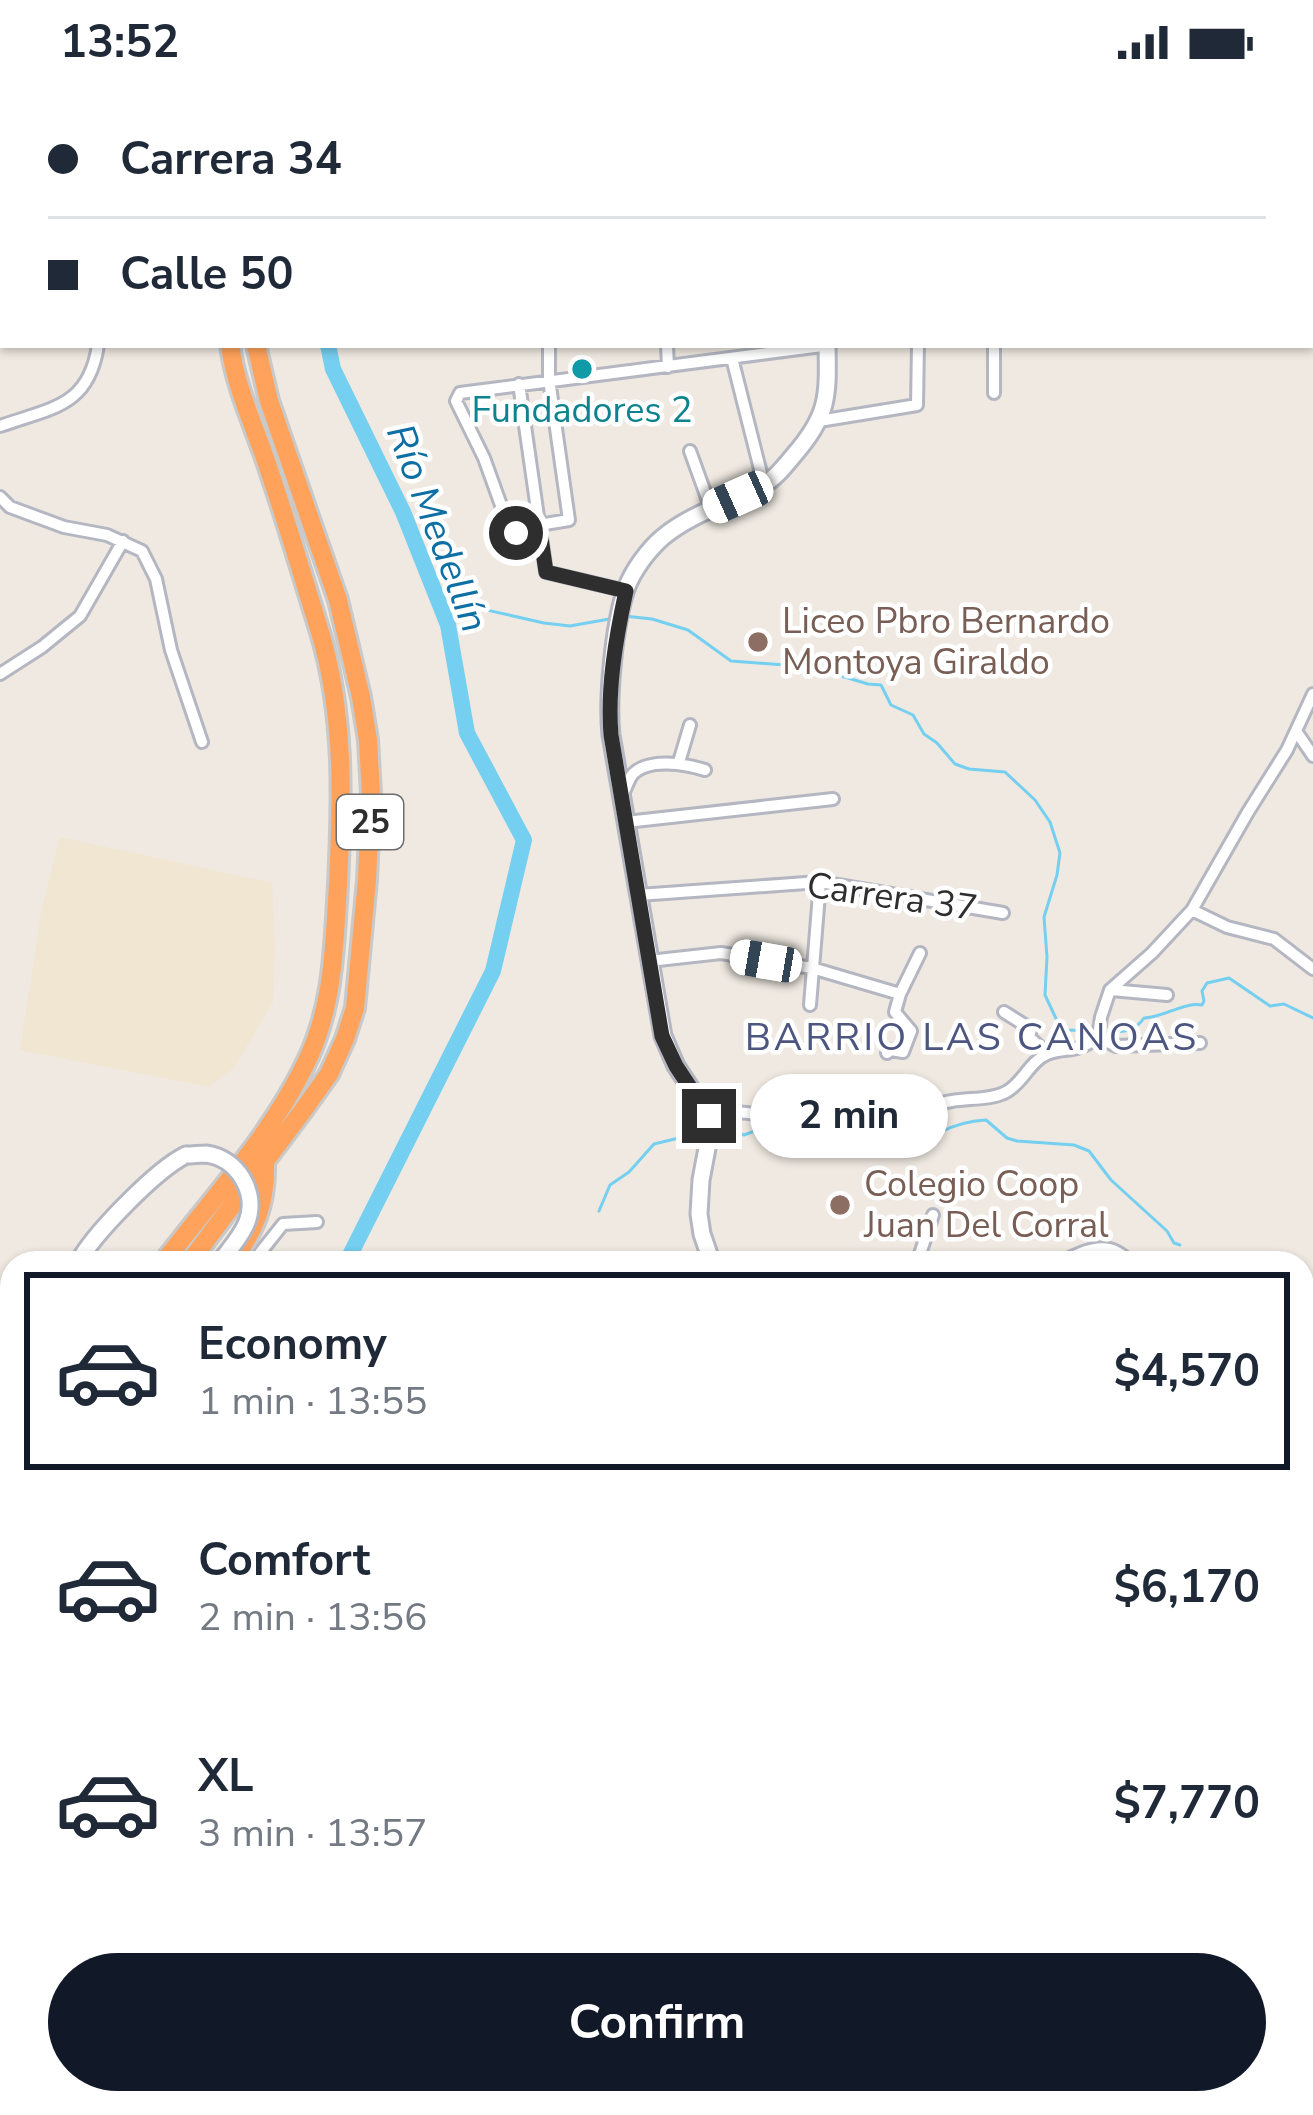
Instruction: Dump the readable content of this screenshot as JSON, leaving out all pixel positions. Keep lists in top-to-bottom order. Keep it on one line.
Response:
{"streets":{"highway":["25"],"street":["Carrera 37"]},"districts":["BARRIO LAS CANOAS"],"water":["Río Medellín"],"places":["Fundadores 2","Liceo Pbro Bernardo Montoya Giraldo","Colegio Coop Juan Del Corral"],"page":{"status":"13:52","banner":["Carrera 34","Calle 50"],"bubble":"2 min","list":[{"name":"Economy","note":"1 min · 13:55","value":"$4,570"},{"name":"Comfort","note":"2 min · 13:56","value":"$6,170"},{"name":"XL","note":"3 min · 13:57","value":"$7,770"}],"buttons":"Confirm"}}
